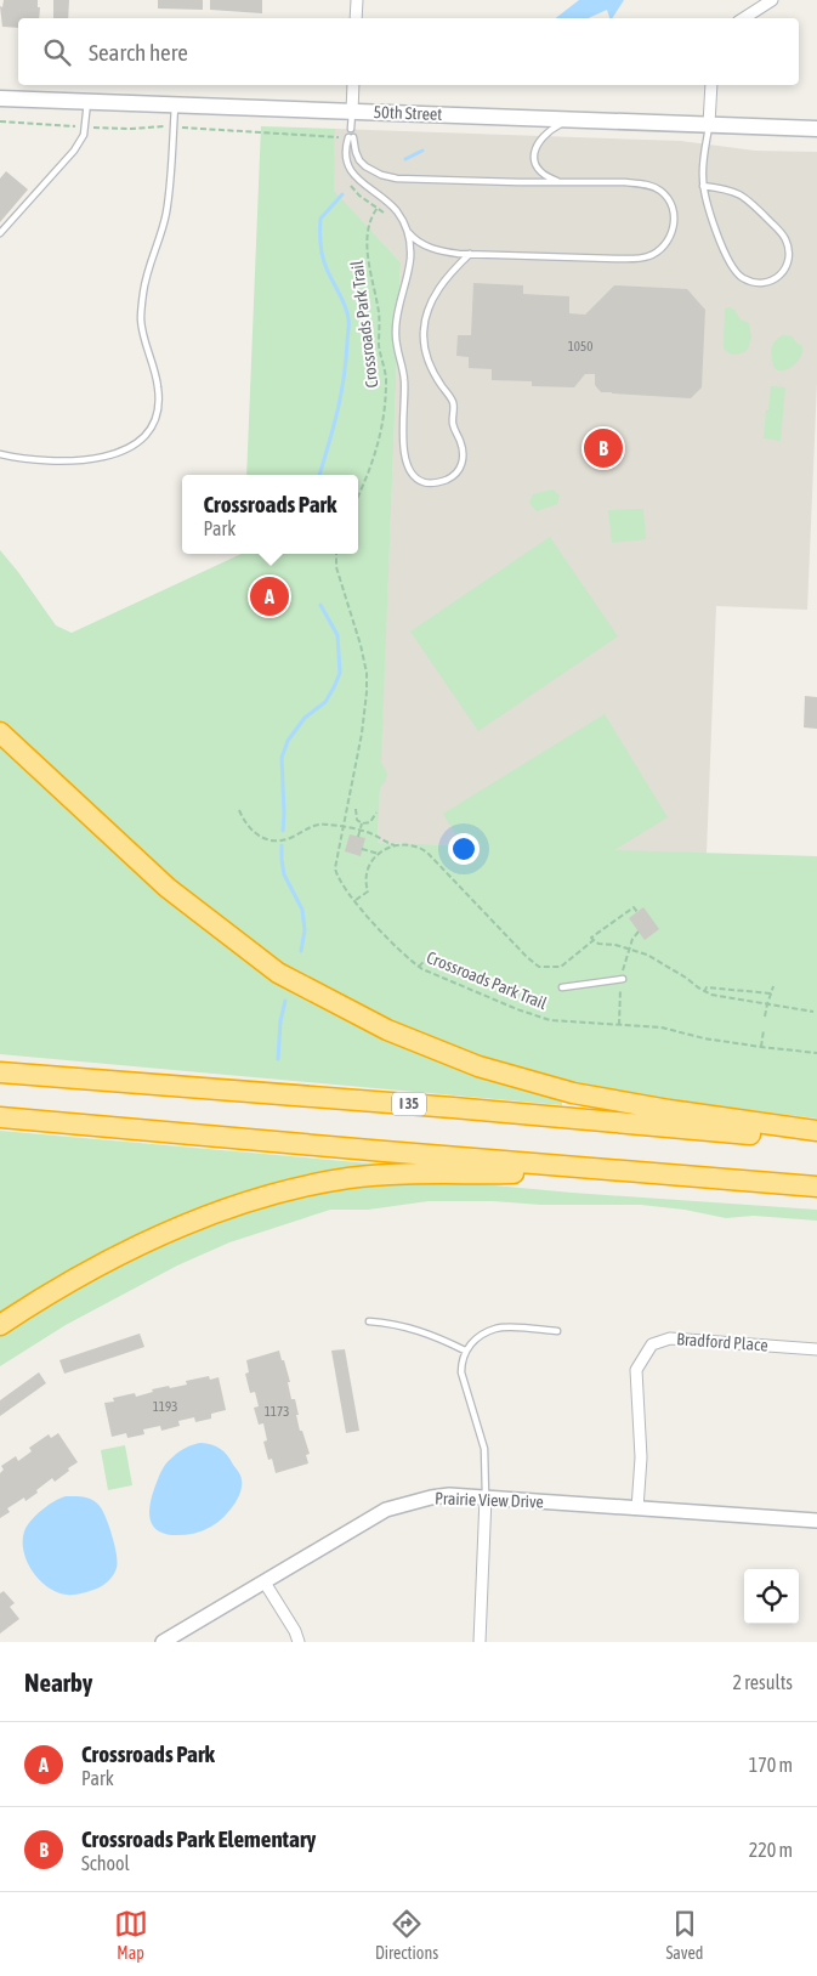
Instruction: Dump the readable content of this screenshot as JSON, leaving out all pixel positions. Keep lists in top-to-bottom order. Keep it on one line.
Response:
{"streets":{"highway":["I 35"],"main road":["50th Street"],"street":["Bradford Place","Prairie View Drive"],"path":["Crossroads Park Trail"]},"crossings":[["Bradford Place","Prairie View Drive"]],"house_numbers":["1050","1193","1173"],"page":{"search":"Search here","pins":["B","A"],"popup":["Crossroads Park","Park"],"heading":["Nearby","2 results"],"list":[{"mark":"A","name":"Crossroads Park","note":"Park","value":"170 m"},{"mark":"B","name":"Crossroads Park Elementary","note":"School","value":"220 m"}],"nav":["Map","Directions","Saved"]}}
